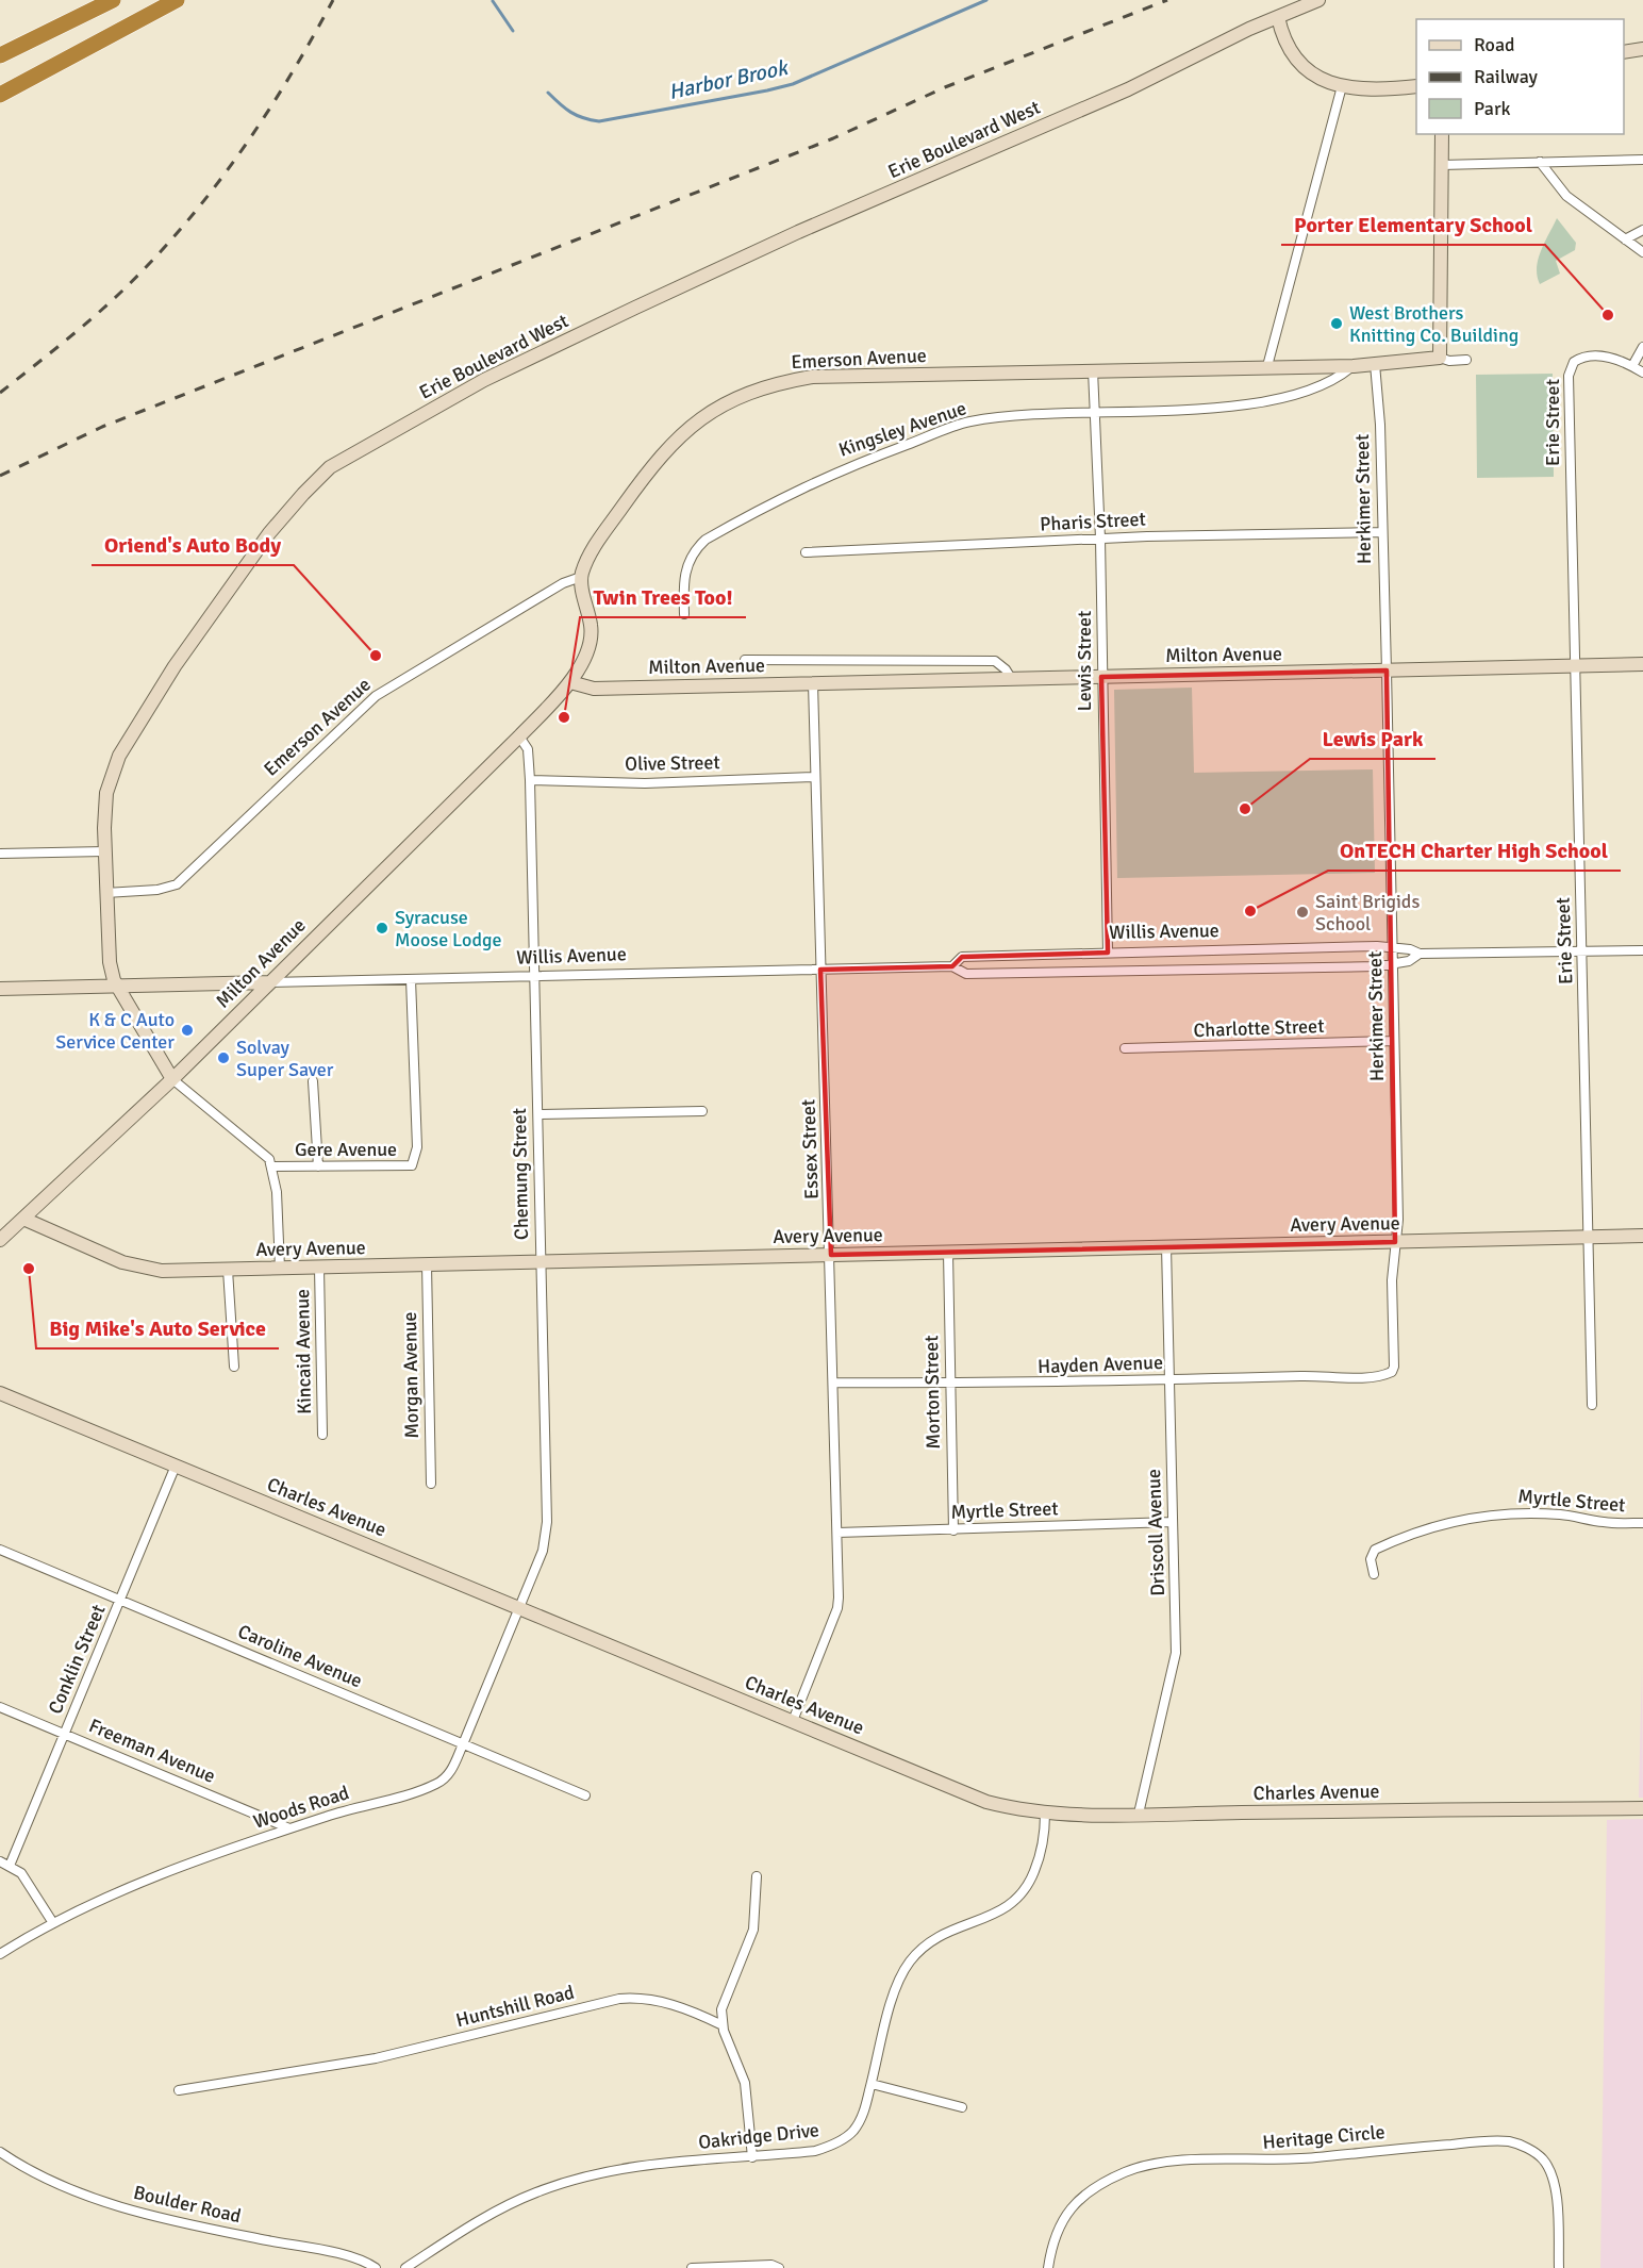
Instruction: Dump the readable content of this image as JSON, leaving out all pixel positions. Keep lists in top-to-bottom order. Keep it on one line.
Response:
{"streets":{"street":["Erie Boulevard West","Emerson Avenue","Erie Street","Kingsley Avenue","Herkimer Street","Pharis Street","Milton Avenue","Lewis Street","Olive Street","Willis Avenue","Charlotte Street","Gere Avenue","Essex Street","Chemung Street","Avery Avenue","Kincaid Avenue","Hayden Avenue","Morgan Avenue","Morton Street","Myrtle Street","Charles Avenue","Driscoll Avenue","Caroline Avenue","Conklin Street","Freeman Avenue","Woods Road","Huntshill Road","Oakridge Drive","Heritage Circle","Boulder Road"]},"crossings":[["Erie Boulevard West","Emerson Avenue"],["Erie Boulevard West","Milton Avenue"],["Erie Boulevard West","Willis Avenue"],["Emerson Avenue","Kingsley Avenue"],["Emerson Avenue","Herkimer Street"],["Emerson Avenue","Lewis Street"],["Erie Street","Milton Avenue"],["Erie Street","Willis Avenue"],["Erie Street","Avery Avenue"],["Kingsley Avenue","Lewis Street"],["Herkimer Street","Pharis Street"],["Herkimer Street","Milton Avenue"],["Herkimer Street","Willis Avenue"],["Herkimer Street","Charlotte Street"],["Herkimer Street","Avery Avenue"],["Herkimer Street","Hayden Avenue"],["Pharis Street","Lewis Street"],["Milton Avenue","Lewis Street"],["Milton Avenue","Willis Avenue"],["Milton Avenue","Essex Street"],["Milton Avenue","Chemung Street"],["Milton Avenue","Avery Avenue"],["Lewis Street","Willis Avenue"],["Olive Street","Essex Street"],["Olive Street","Chemung Street"],["Willis Avenue","Gere Avenue"],["Willis Avenue","Essex Street"],["Willis Avenue","Chemung Street"],["Gere Avenue","Avery Avenue"],["Essex Street","Avery Avenue"],["Essex Street","Hayden Avenue"],["Essex Street","Myrtle Street"],["Essex Street","Charles Avenue"],["Chemung Street","Avery Avenue"],["Chemung Street","Charles Avenue"],["Chemung Street","Woods Road"],["Avery Avenue","Kincaid Avenue"],["Avery Avenue","Morgan Avenue"],["Avery Avenue","Morton Street"],["Avery Avenue","Driscoll Avenue"],["Hayden Avenue","Morton Street"],["Hayden Avenue","Driscoll Avenue"],["Morton Street","Myrtle Street"],["Myrtle Street","Driscoll Avenue"],["Charles Avenue","Driscoll Avenue"],["Charles Avenue","Conklin Street"],["Charles Avenue","Woods Road"],["Charles Avenue","Oakridge Drive"],["Caroline Avenue","Conklin Street"],["Caroline Avenue","Woods Road"],["Conklin Street","Freeman Avenue"],["Freeman Avenue","Woods Road"]],"water":["Harbor Brook"],"places":["Porter Elementary School","West Brothers Knitting Co. Building","Oriend's Auto Body","Twin Trees Too!","Lewis Park","OnTECH Charter High School","Saint Brigids School","Syracuse Moose Lodge","K & C Auto Service Center","Solvay Super Saver","Big Mike's Auto Service"],"legend":["Road","Railway","Park"]}
